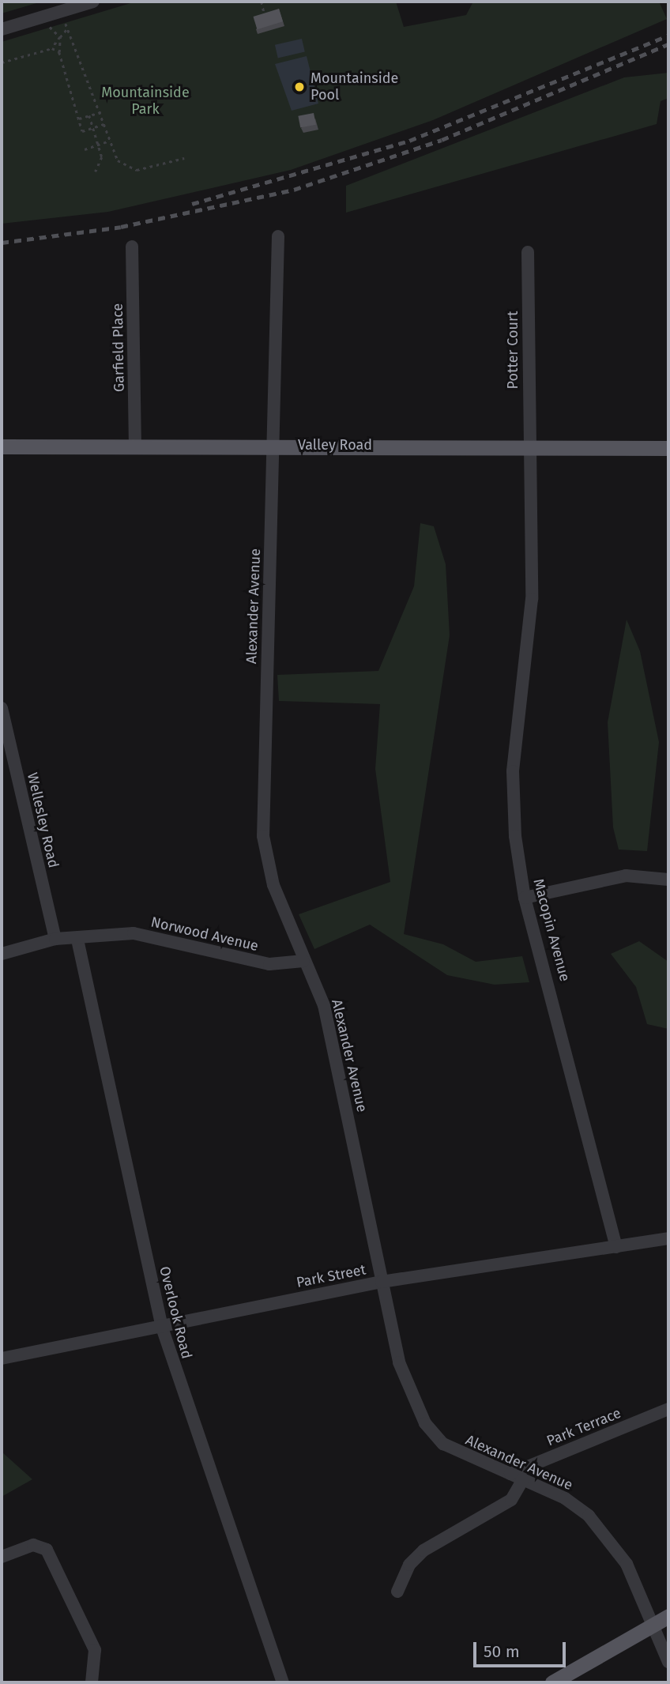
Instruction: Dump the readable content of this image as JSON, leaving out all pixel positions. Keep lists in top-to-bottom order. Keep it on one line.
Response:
{"streets":{"main road":["Valley Road"],"street":["Garfield Place","Potter Court","Alexander Avenue","Wellesley Road","Macopin Avenue","Norwood Avenue","Park Street","Overlook Road","Park Terrace"]},"crossings":[["Garfield Place","Valley Road"],["Potter Court","Valley Road"],["Potter Court","Macopin Avenue"],["Valley Road","Alexander Avenue"],["Valley Road","Macopin Avenue"],["Alexander Avenue","Norwood Avenue"],["Alexander Avenue","Park Street"],["Alexander Avenue","Park Terrace"],["Wellesley Road","Norwood Avenue"],["Macopin Avenue","Park Street"],["Norwood Avenue","Overlook Road"],["Park Street","Overlook Road"]],"parks":["Mountainside Park"],"places":["Mountainside Pool"],"scale_bar":"50 m"}
